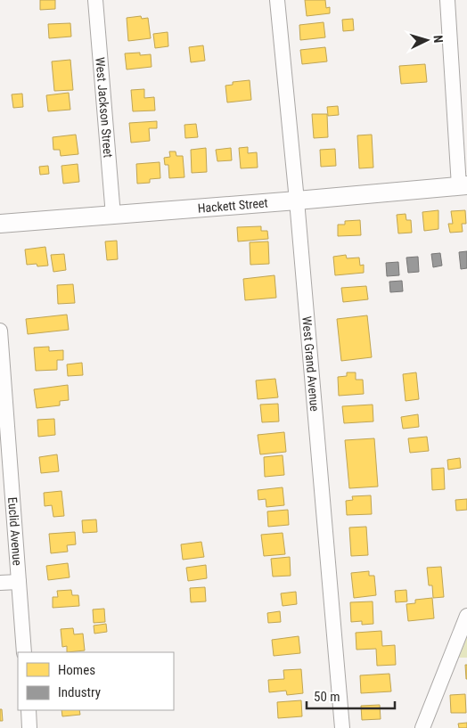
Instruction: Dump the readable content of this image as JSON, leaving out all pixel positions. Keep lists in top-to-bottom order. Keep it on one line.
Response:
{"streets":{"street":["West Jackson Street","Hackett Street","West Grand Avenue","Euclid Avenue"]},"crossings":[["West Jackson Street","Hackett Street"],["Hackett Street","West Grand Avenue"]],"legend":["Homes","Industry"],"scale_bar":"50 m","north":"right"}
